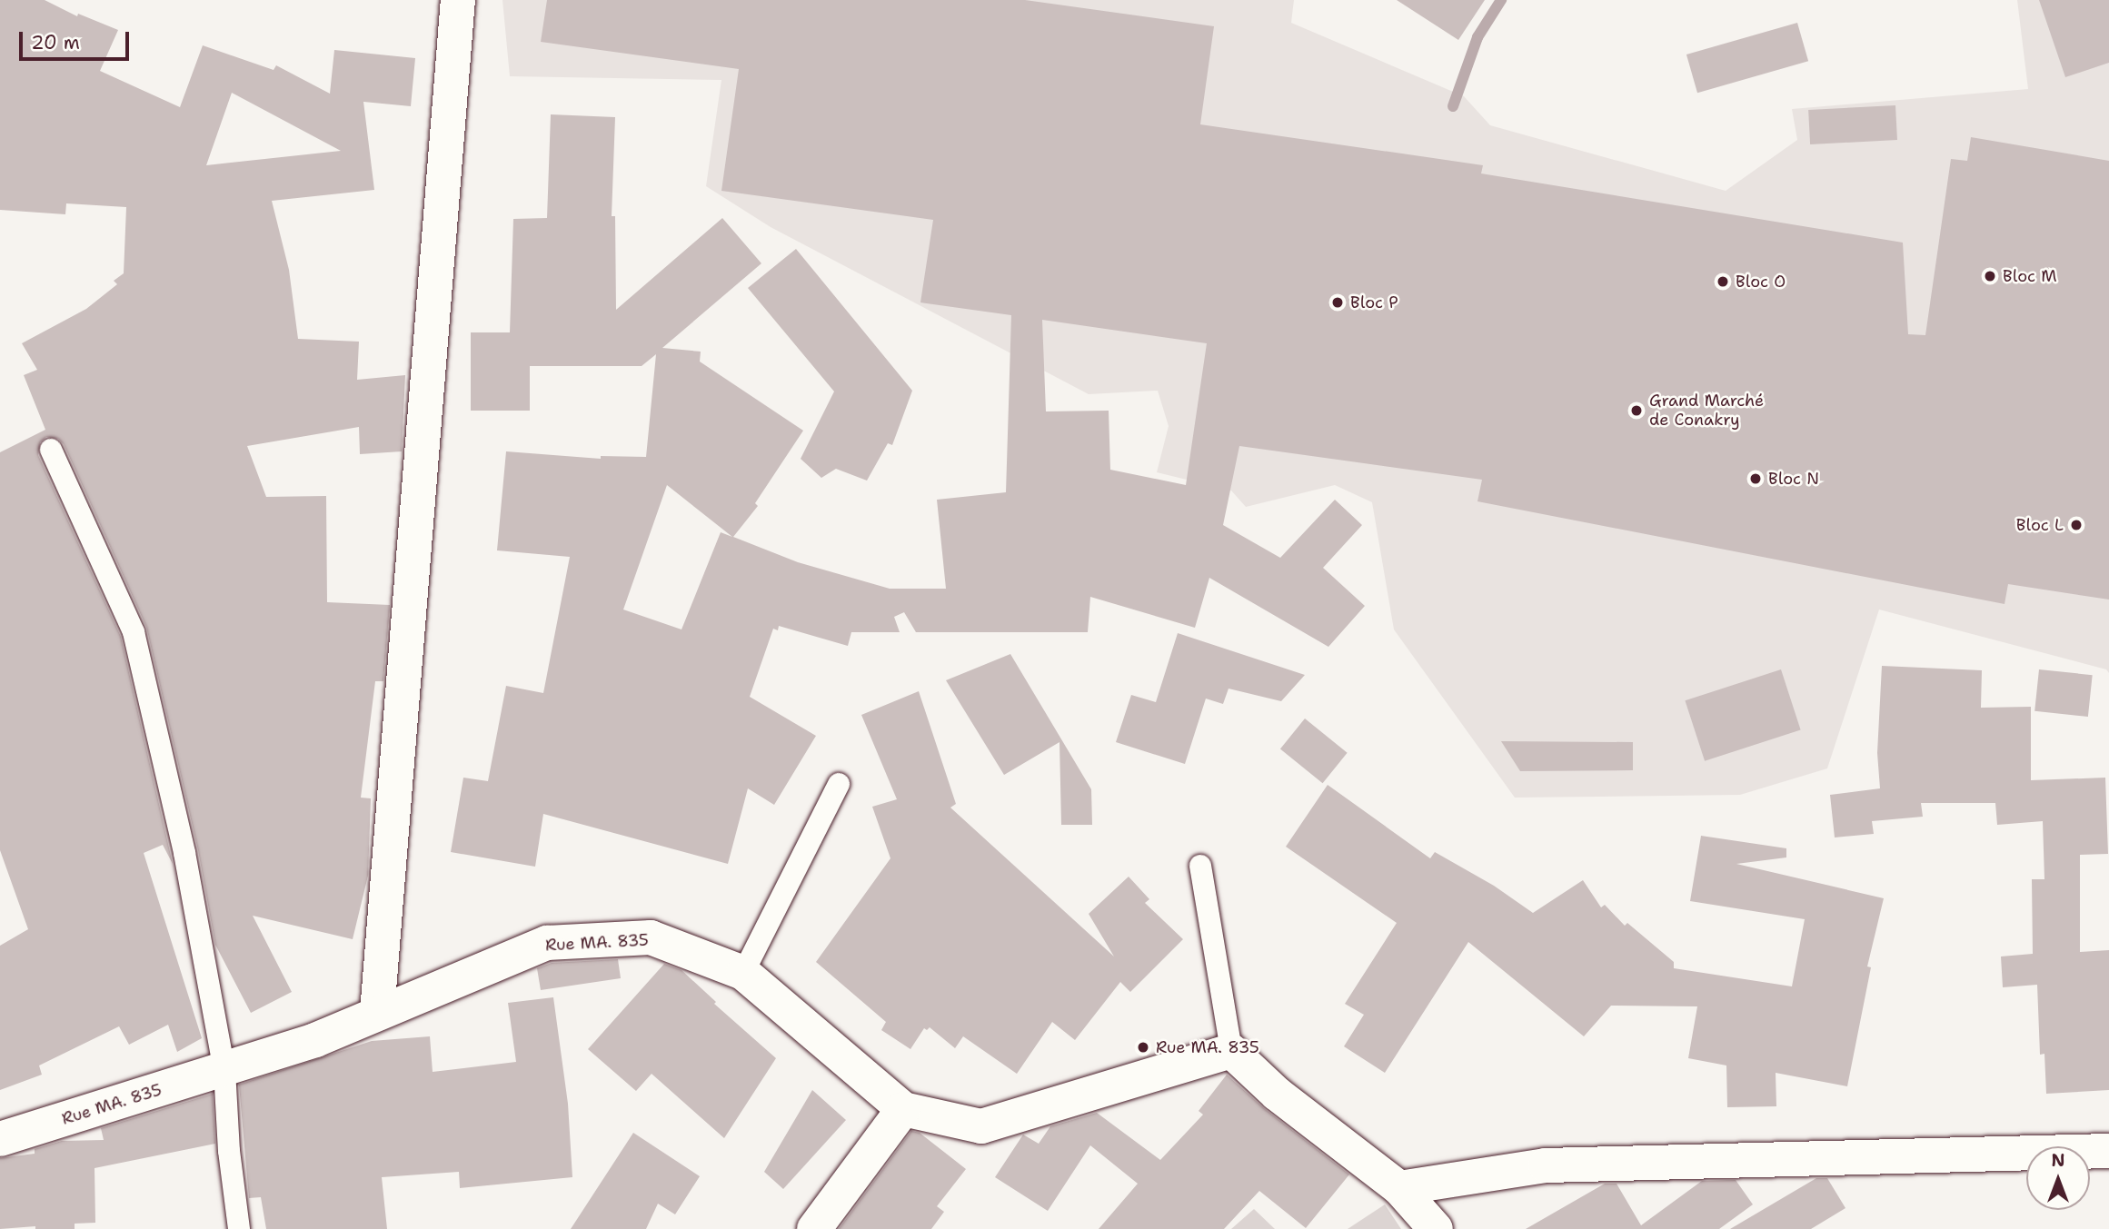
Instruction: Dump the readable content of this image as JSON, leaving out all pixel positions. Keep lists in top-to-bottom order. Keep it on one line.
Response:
{"streets":{"street":["Rue MA. 835"]},"places":["Bloc M","Bloc O","Bloc P","Grand Marché de Conakry","Bloc N","Bloc L","Rue MA. 835"],"scale_bar":"20 m","north":"top"}
